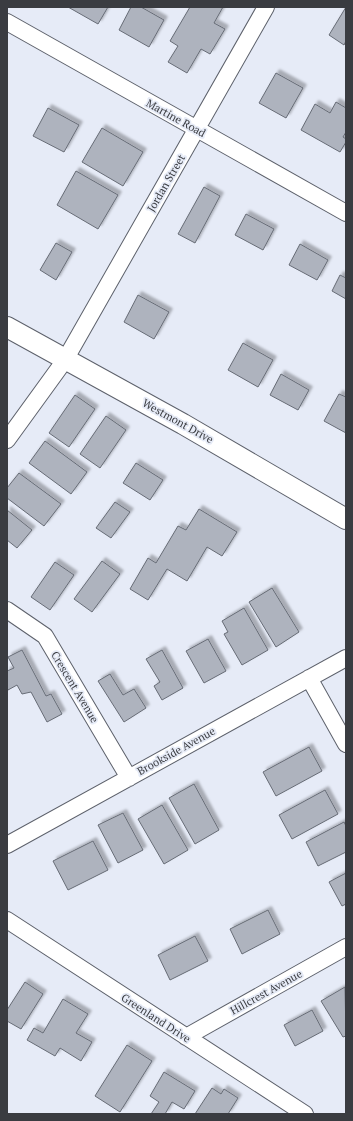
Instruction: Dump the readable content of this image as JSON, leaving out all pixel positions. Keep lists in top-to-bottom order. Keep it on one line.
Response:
{"streets":{"street":["Martine Road","Jordan Street","Westmont Drive","Crescent Avenue","Brookside Avenue","Hillcrest Avenue","Greenland Drive"]},"crossings":[["Martine Road","Jordan Street"],["Jordan Street","Westmont Drive"],["Crescent Avenue","Brookside Avenue"],["Hillcrest Avenue","Greenland Drive"]]}
